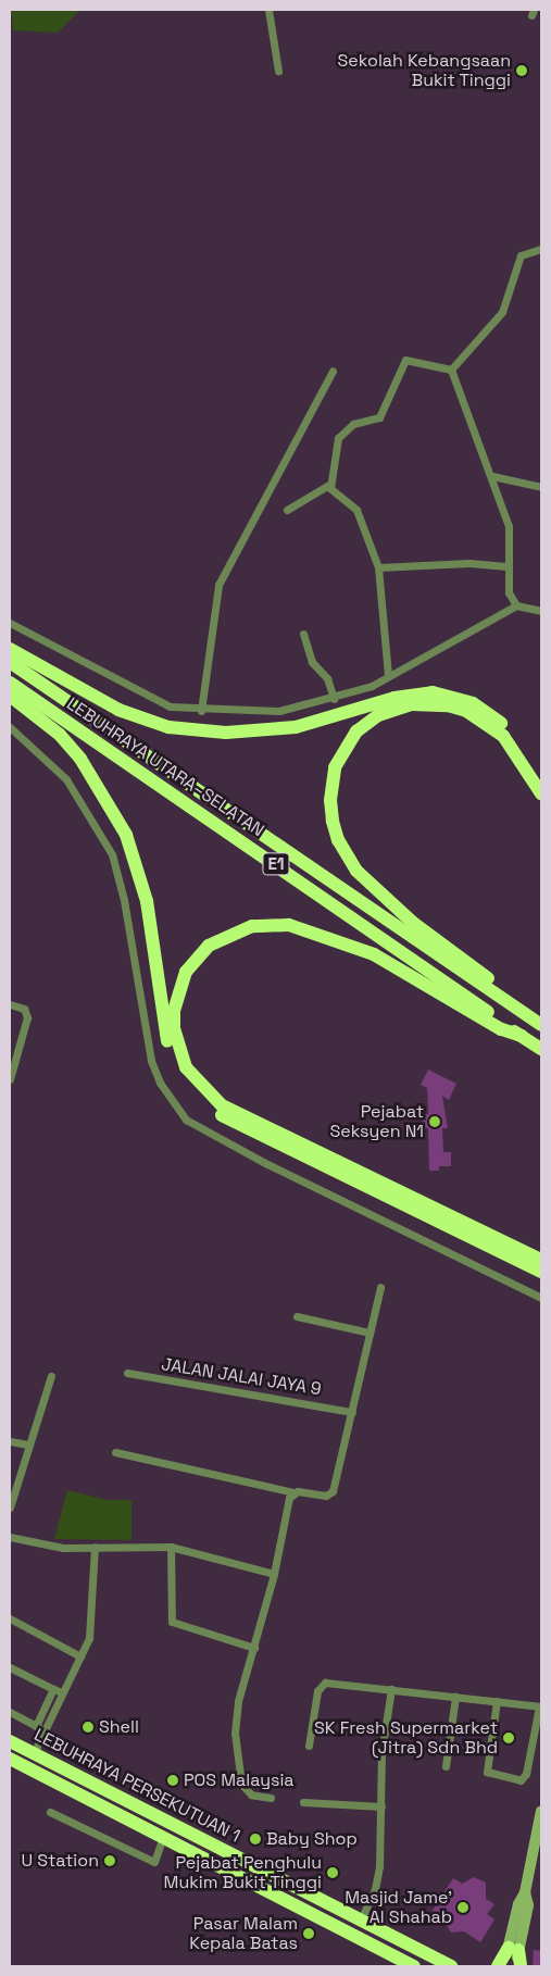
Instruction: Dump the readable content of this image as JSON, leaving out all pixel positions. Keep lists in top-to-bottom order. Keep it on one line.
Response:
{"streets":{"highway":["LEBUHRAYA UTARA–SELATAN","E1","LEBUHRAYA PERSEKUTUAN 1"],"street":["JALAN JALAI JAYA 9"]},"places":["Sekolah Kebangsaan Bukit Tinggi","Pejabat Seksyen N1","Shell","SK Fresh Supermarket (Jitra) Sdn Bhd","POS Malaysia","Baby Shop","U Station","Pejabat Penghulu Mukim Bukit Tinggi","Masjid Jame' Al Shahab","Pasar Malam Kepala Batas"]}
